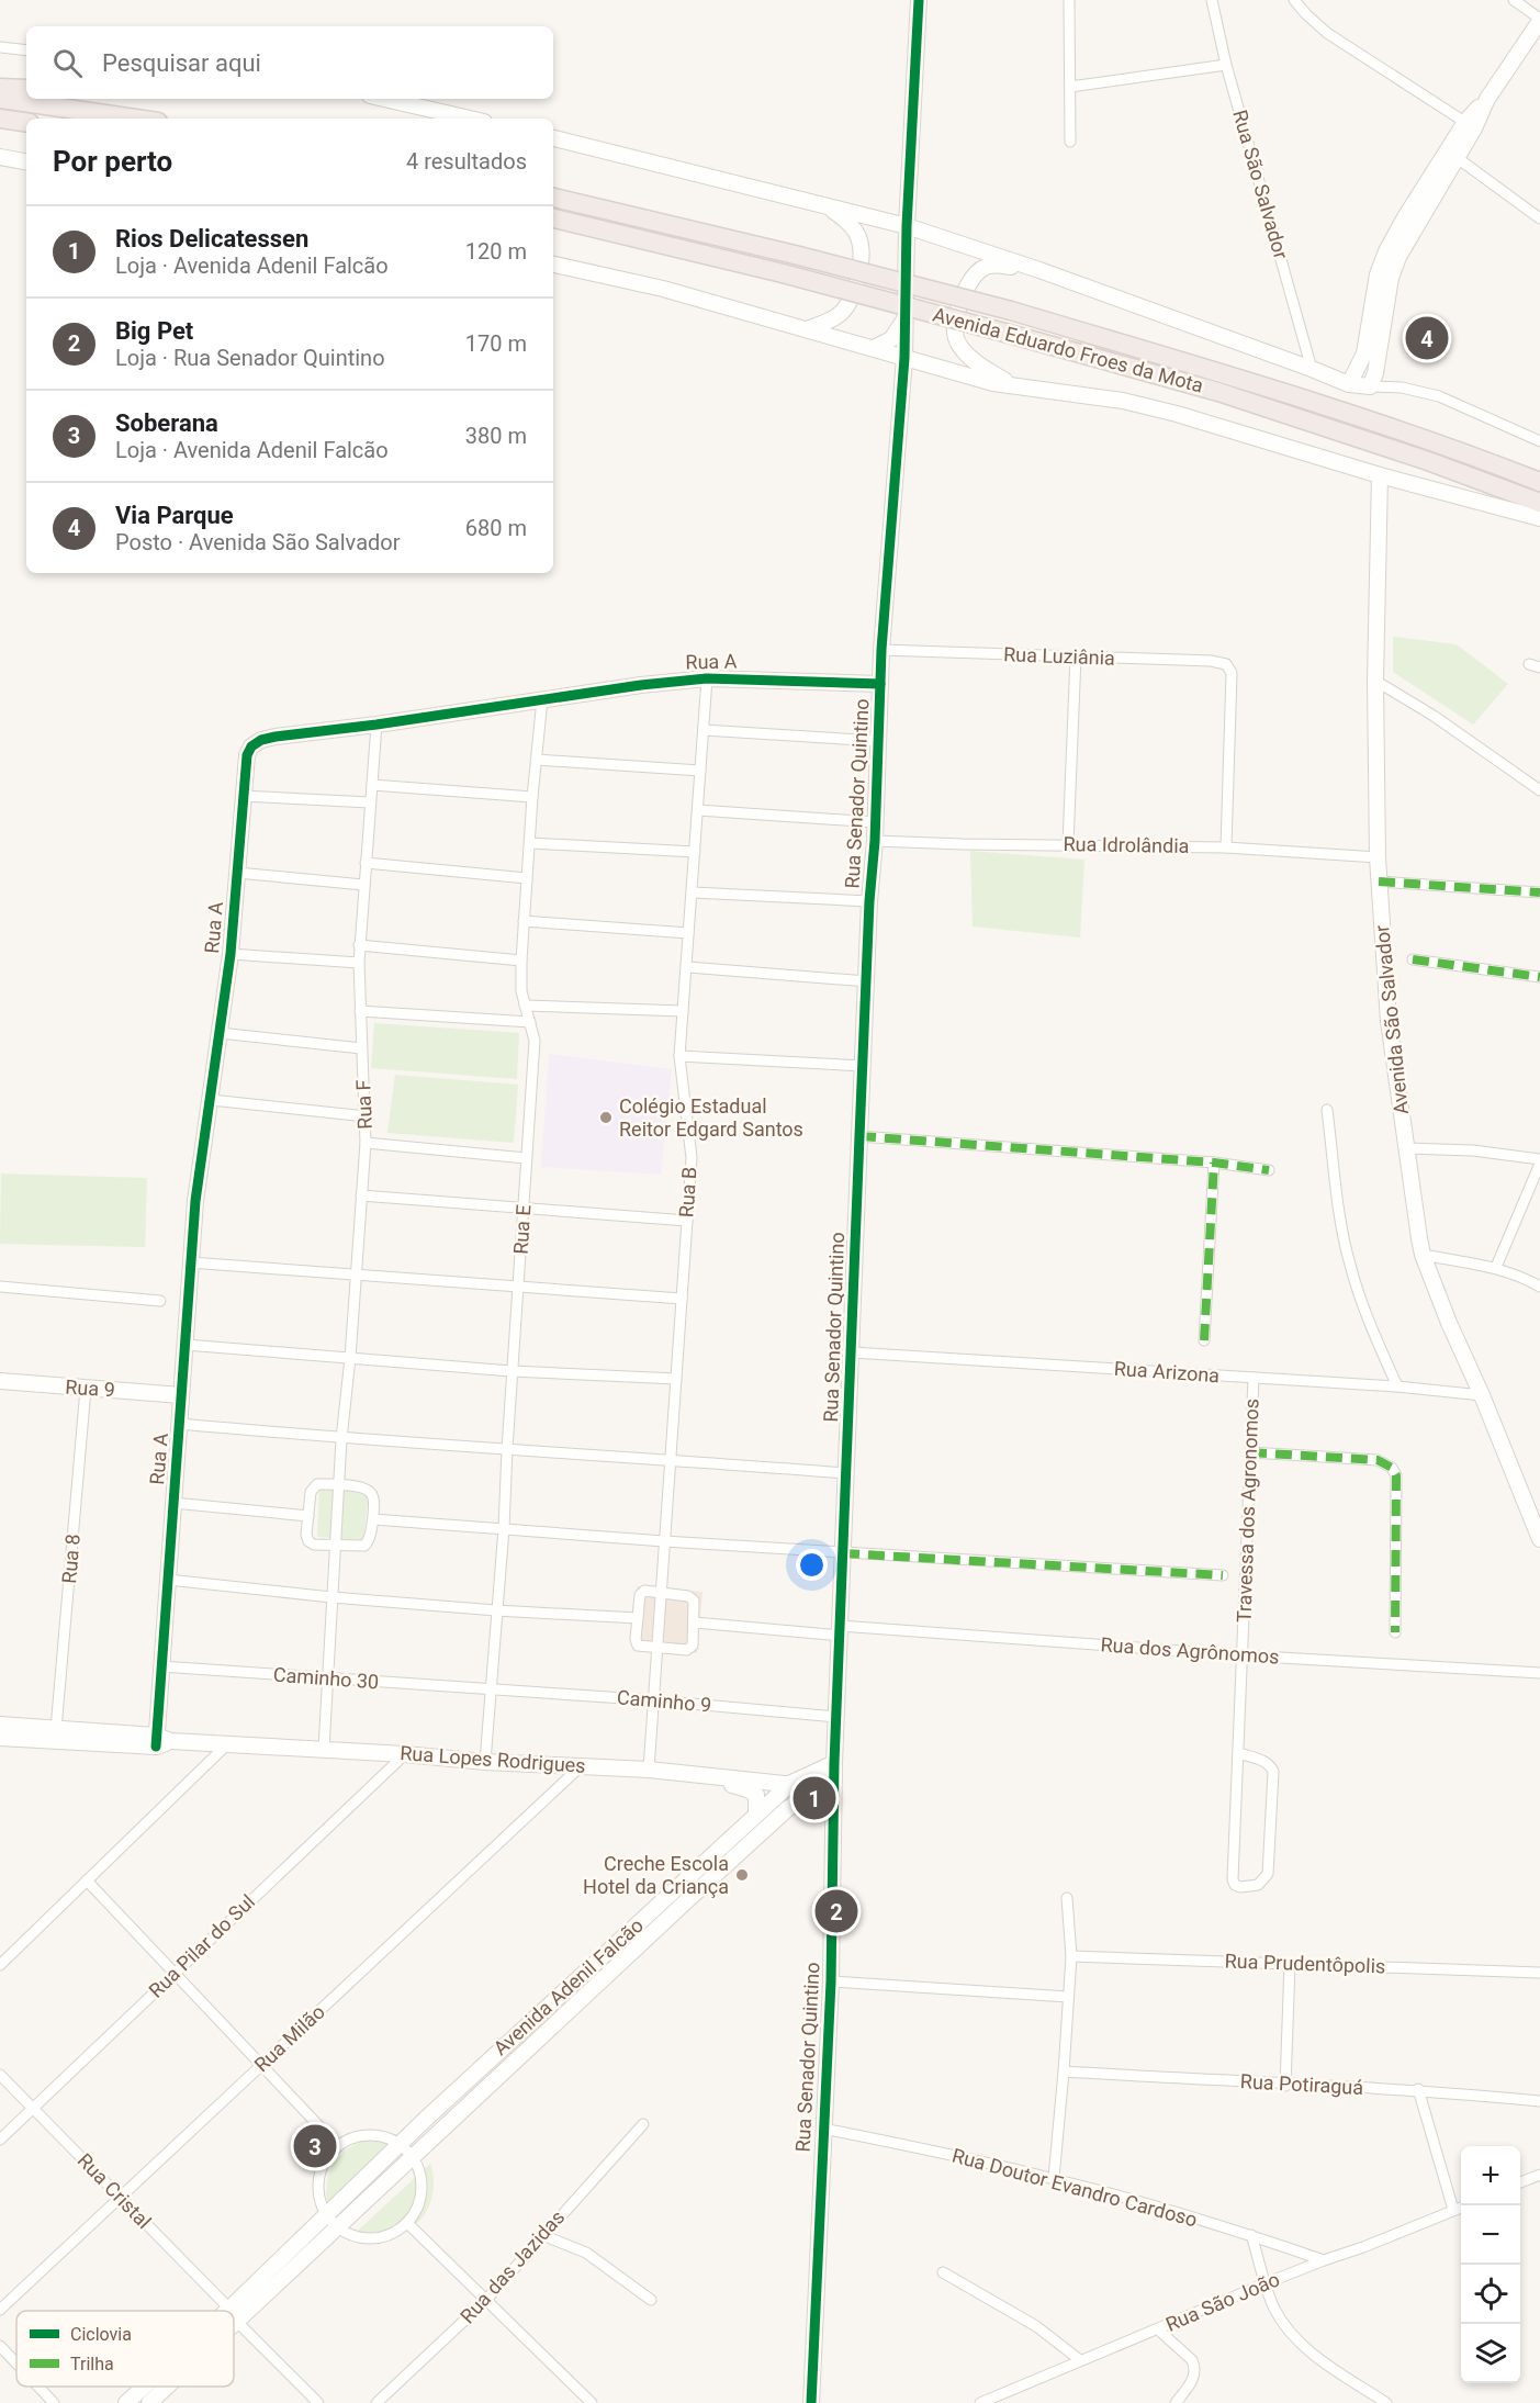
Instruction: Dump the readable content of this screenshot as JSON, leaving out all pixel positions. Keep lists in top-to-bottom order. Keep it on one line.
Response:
{"streets":{"highway":["Avenida Eduardo Froes da Mota"],"street":["Rua São Salvador","Rua Luziânia","Rua A","Rua Senador Quintino","Rua Idrolândia","Avenida São Salvador","Rua F","Rua B","Rua E","Rua Arizona","Rua 9","Travessa dos Agronomos","Rua 8","Rua dos Agrônomos","Caminho 30","Caminho 9","Rua Lopes Rodrigues","Rua Pilar do Sul","Rua Prudentôpolis","Avenida Adenil Falcão","Rua Milão","Rua Potiraguá","Rua Doutor Evandro Cardoso","Rua Cristal","Rua das Jazidas","Rua São João"]},"crossings":[["Rua Luziânia","Rua Senador Quintino"],["Rua Luziânia","Rua Idrolândia"],["Rua A","Rua Senador Quintino"],["Rua A","Rua F"],["Rua A","Rua B"],["Rua A","Rua E"],["Rua A","Rua 9"],["Rua A","Caminho 30"],["Rua A","Rua Lopes Rodrigues"],["Rua Senador Quintino","Rua Idrolândia"],["Rua Senador Quintino","Rua Arizona"],["Rua Senador Quintino","Rua dos Agrônomos"],["Rua Senador Quintino","Caminho 9"],["Rua Senador Quintino","Avenida Adenil Falcão"],["Rua Senador Quintino","Rua Doutor Evandro Cardoso"],["Rua Idrolândia","Avenida São Salvador"],["Avenida São Salvador","Rua Arizona"],["Rua E","Caminho 30"],["Rua E","Caminho 9"],["Rua E","Rua Lopes Rodrigues"],["Rua Arizona","Travessa dos Agronomos"],["Rua 9","Rua 8"],["Travessa dos Agronomos","Rua dos Agrônomos"],["Rua 8","Rua Lopes Rodrigues"],["Caminho 30","Caminho 9"],["Rua Lopes Rodrigues","Rua Pilar do Sul"],["Rua Lopes Rodrigues","Avenida Adenil Falcão"],["Rua Lopes Rodrigues","Rua Milão"],["Rua Pilar do Sul","Rua Cristal"],["Avenida Adenil Falcão","Rua Cristal"],["Rua Milão","Rua Cristal"],["Rua Doutor Evandro Cardoso","Rua São João"]],"places":["Colégio Estadual Reitor Edgard Santos","Creche Escola Hotel da Criança"],"legend":["Ciclovia","Trilha"],"page":{"search":"Pesquisar aqui","heading":["Por perto","4 resultados"],"list":[{"mark":"1","name":"Rios Delicatessen","note":"Loja · Avenida Adenil Falcão","value":"120 m"},{"mark":"2","name":"Big Pet","note":"Loja · Rua Senador Quintino","value":"170 m"},{"mark":"3","name":"Soberana","note":"Loja · Avenida Adenil Falcão","value":"380 m"},{"mark":"4","name":"Via Parque","note":"Posto · Avenida São Salvador","value":"680 m"}],"pins":["4","1","2","3"],"map_buttons":["+","−"]}}
